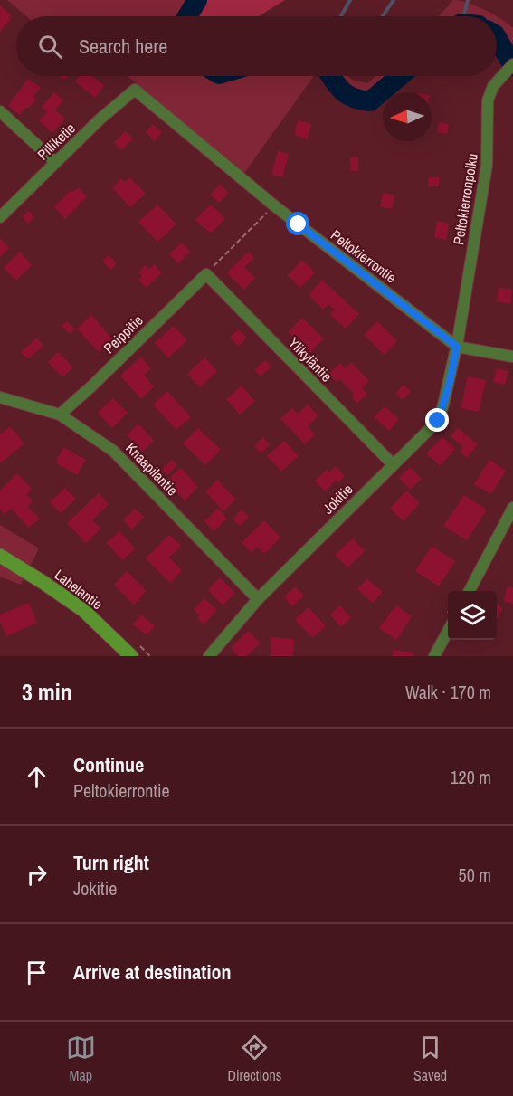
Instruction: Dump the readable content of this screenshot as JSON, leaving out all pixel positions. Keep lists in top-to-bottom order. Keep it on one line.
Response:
{"streets":{"main road":["Lahelantie"],"street":["Pilliketie","Peltokierronpolku","Peltokierrontie","Peippitie","Ylikyläntie","Knaapilantie","Jokitie"]},"crossings":[["Pilliketie","Peltokierrontie"],["Peltokierronpolku","Peltokierrontie"],["Peltokierronpolku","Jokitie"],["Peltokierrontie","Jokitie"],["Peippitie","Ylikyläntie"],["Peippitie","Knaapilantie"],["Ylikyläntie","Jokitie"],["Knaapilantie","Jokitie"]],"north":"left","page":{"search":"Search here","heading":["3 min","Walk · 170 m"],"list":[["Continue","Peltokierrontie","120 m"],["Turn right","Jokitie","50 m"],"Arrive at destination"],"nav":["Map","Directions","Saved"]}}
